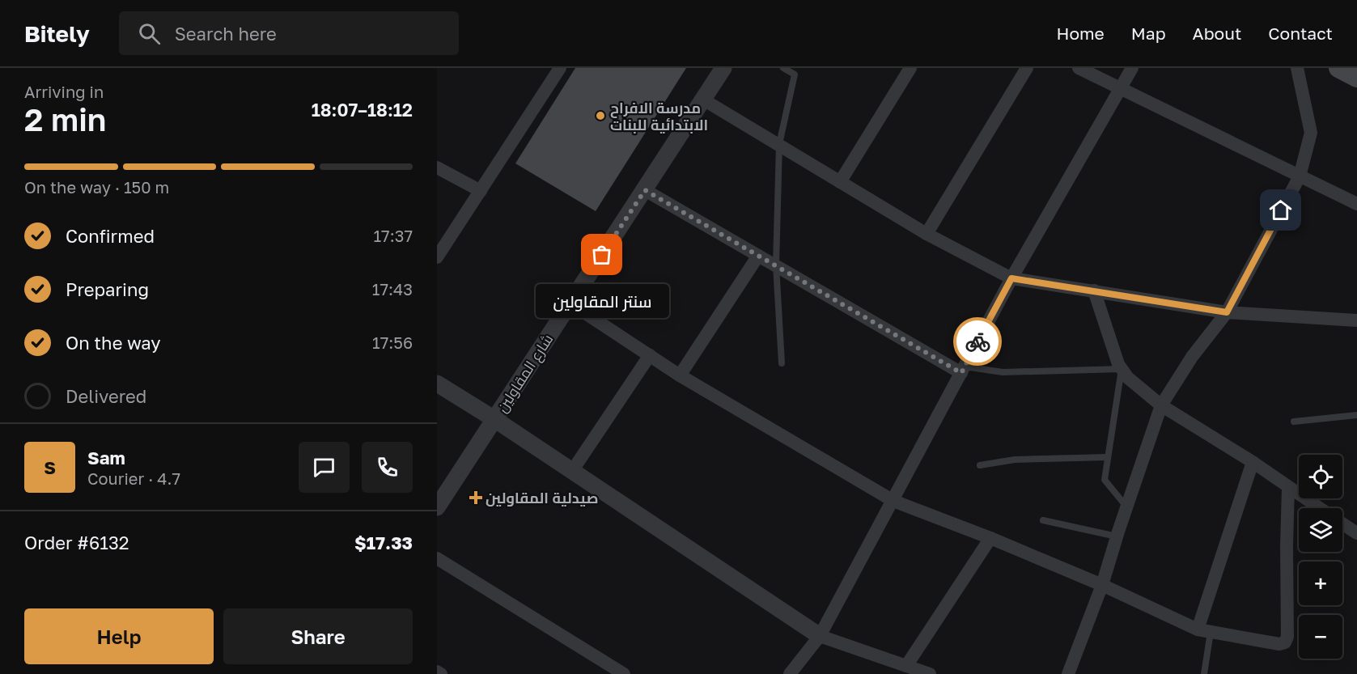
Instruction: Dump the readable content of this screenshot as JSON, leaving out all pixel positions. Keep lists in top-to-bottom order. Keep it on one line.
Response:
{"streets":{"street":["شارع المقاولين"]},"places":{"other":["مدرسة اﻻفراح اﻻبتدائية للبنات","سنتر المقاولين"],"health":["صيدلية المقاولين"]},"page":{"header":"Bitely","search":"Search here","nav":["Home","Map","About","Contact"],"heading":["2 min","Arriving in","18:07–18:12"],"panel":["Sam","Courier · 4.7","Order #6132","$17.33"],"bar":"On the way · 150 m","list":[["Confirmed","17:37"],["Preparing","17:43"],["On the way","17:56"],"Delivered"],"bubble":"سنتر المقاولين","round":"S","map_buttons":["+","−"],"buttons":["Help","Share"]}}
